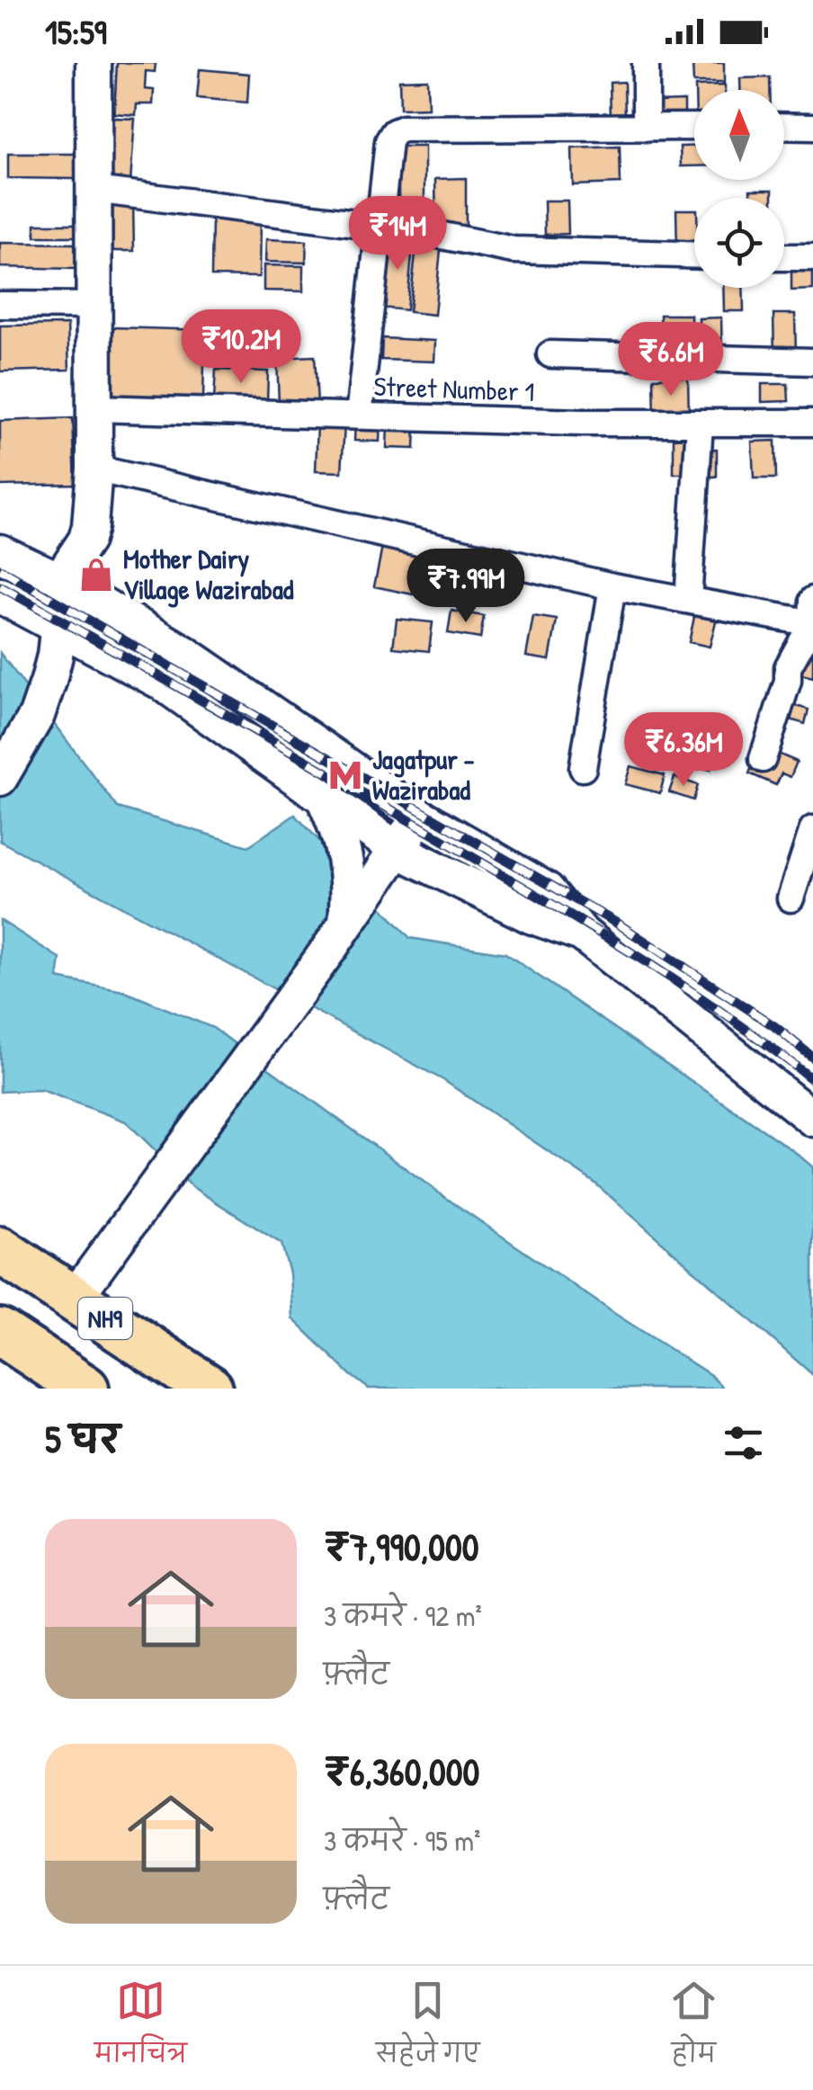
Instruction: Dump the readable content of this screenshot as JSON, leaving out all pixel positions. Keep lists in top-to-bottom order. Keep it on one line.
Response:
{"streets":{"highway":["NH9"],"street":["Street Number 1"]},"places":{"shop":["Mother Dairy Village Wazirabad"],"metro station":["Jagatpur - Wazirabad"]},"north":"top","page":{"status":"15:59","price":["₹14M","₹10.2M","₹6.6M","₹7.99M","₹6.36M"],"heading":"5 घर","list":[{"name":"₹7,990,000","note":"3 कमरे · 92 m² · फ़्लैट"},{"name":"₹6,360,000","note":"3 कमरे · 95 m² · फ़्लैट"}],"tabs":["मानचित्र","सहेजे गए","होम"]}}
